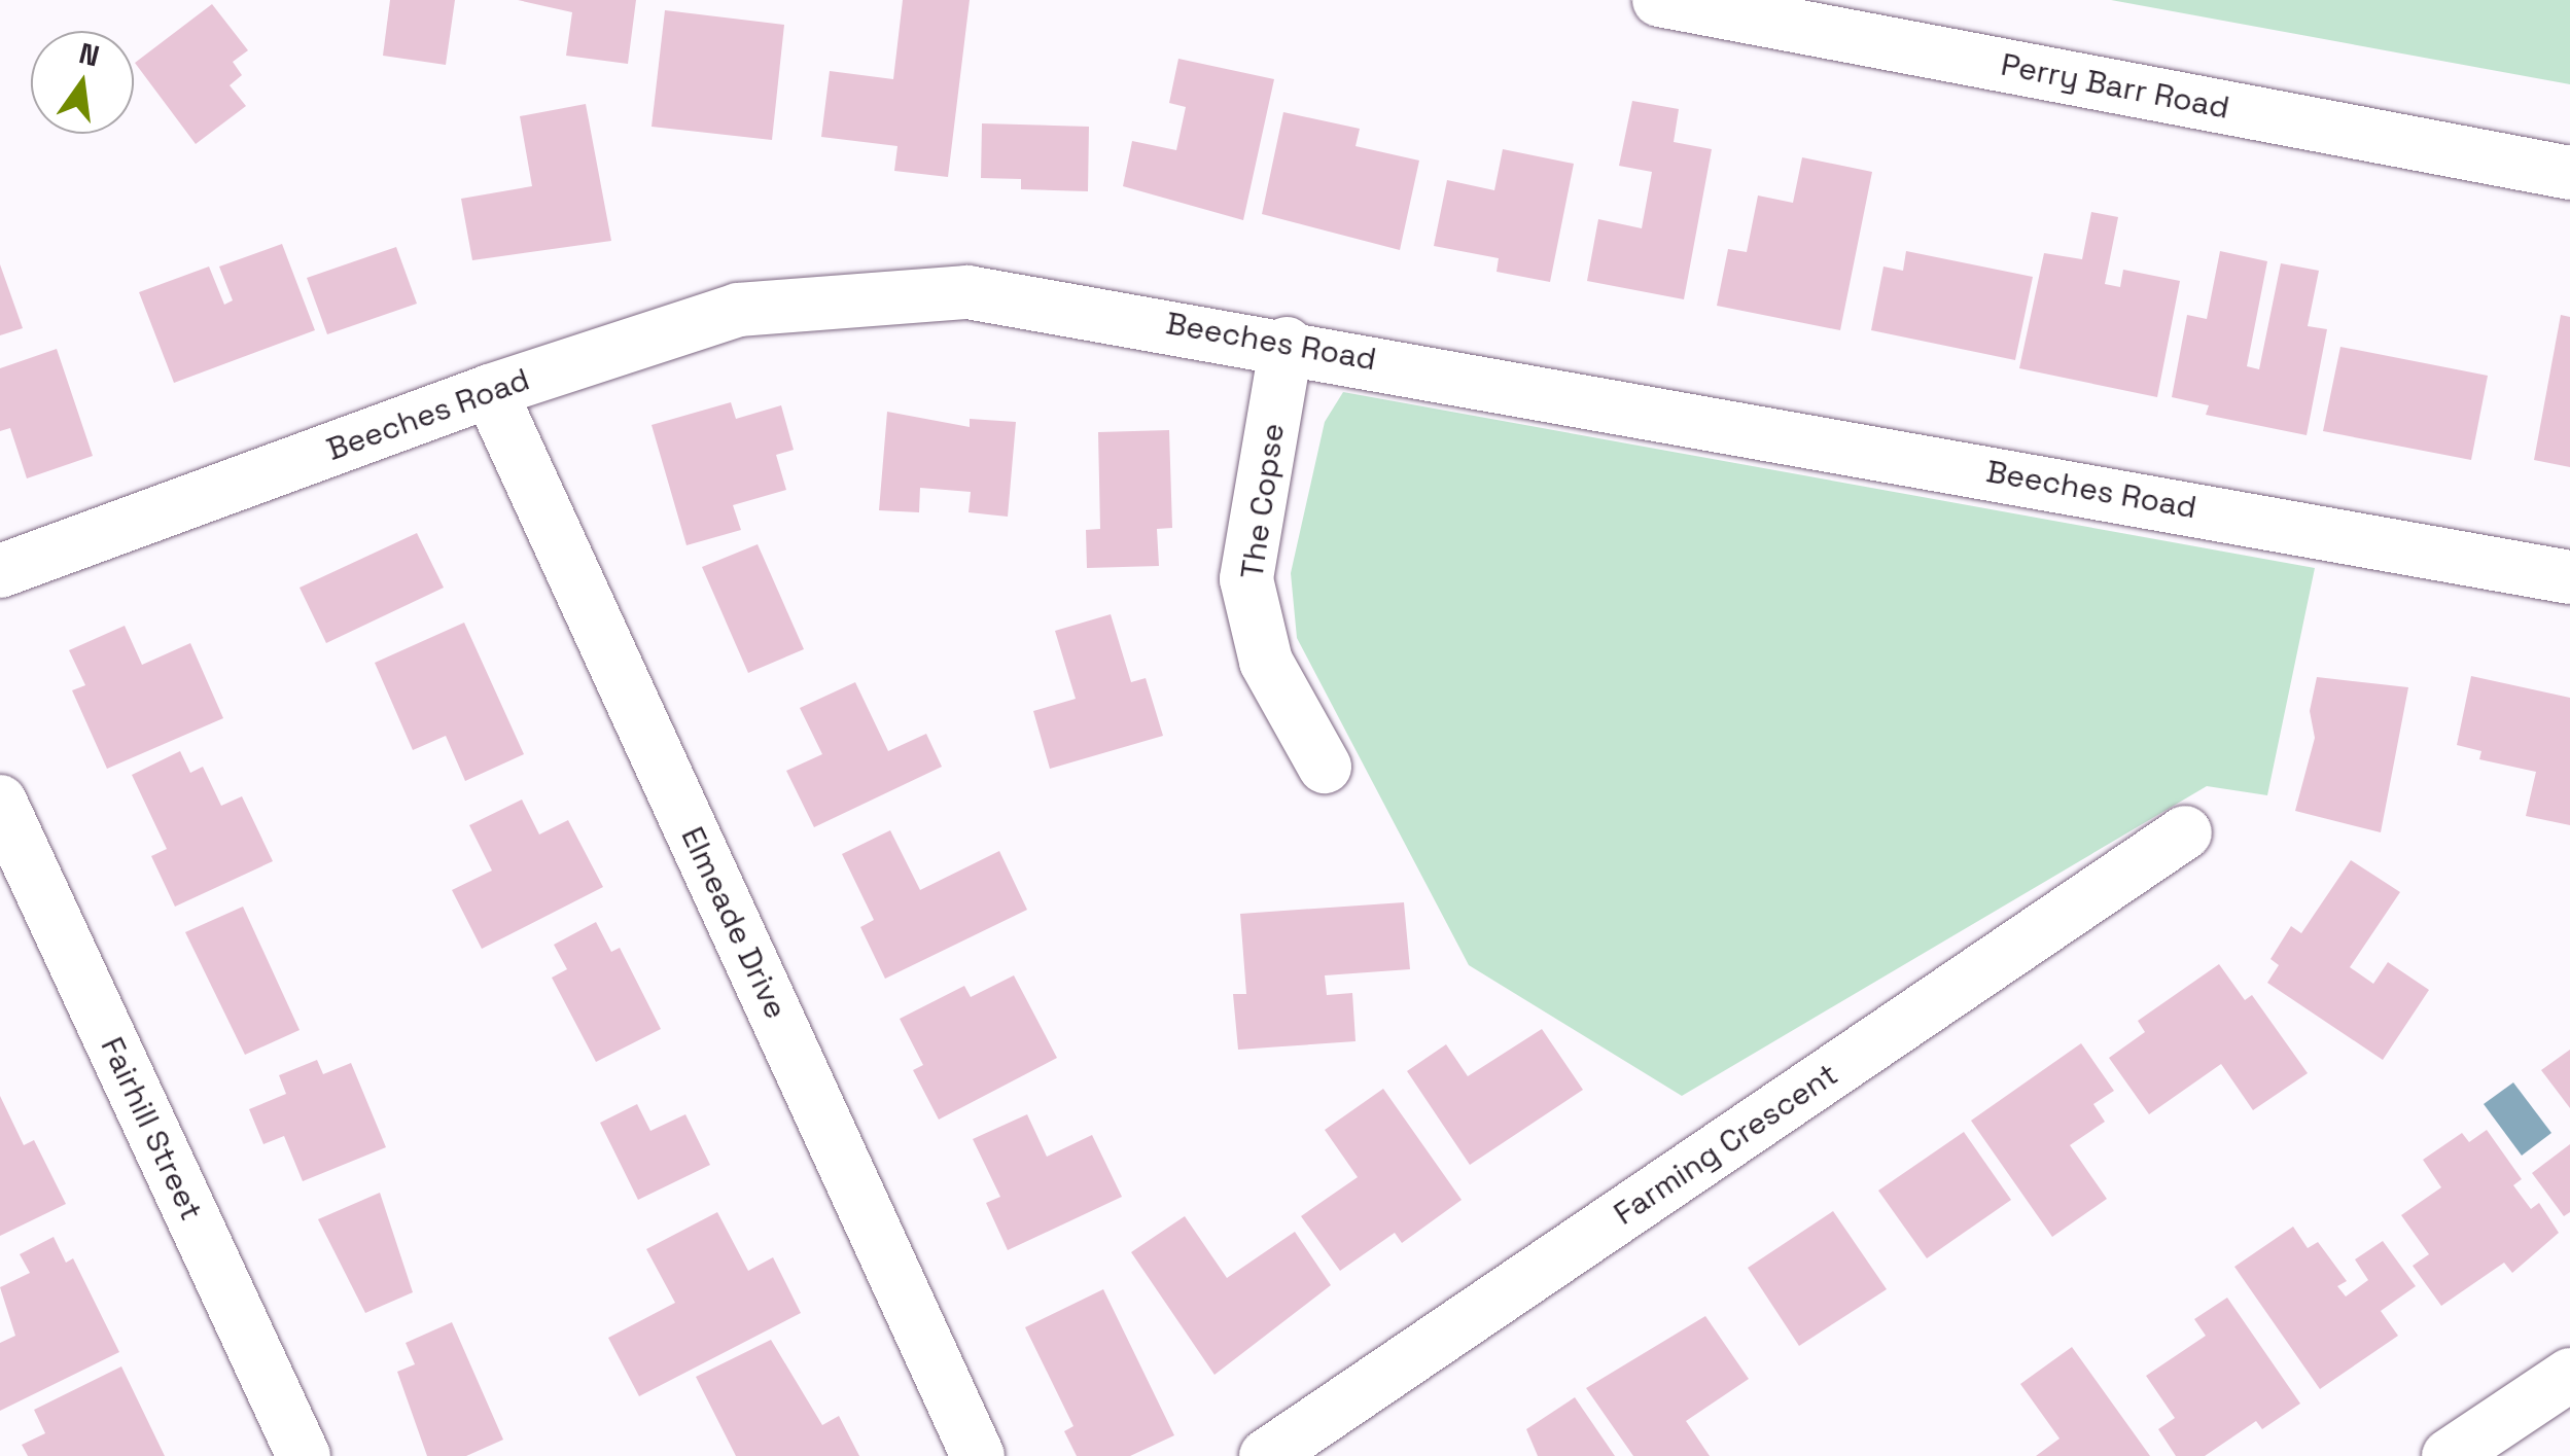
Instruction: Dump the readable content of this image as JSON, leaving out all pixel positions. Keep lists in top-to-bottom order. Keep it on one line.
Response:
{"streets":{"street":["Perry Barr Road","Beeches Road","The Copse","Elmeade Drive","Fairhill Street","Farming Crescent"]},"crossings":[["Beeches Road","The Copse"],["Beeches Road","Elmeade Drive"]],"north":"top"}
